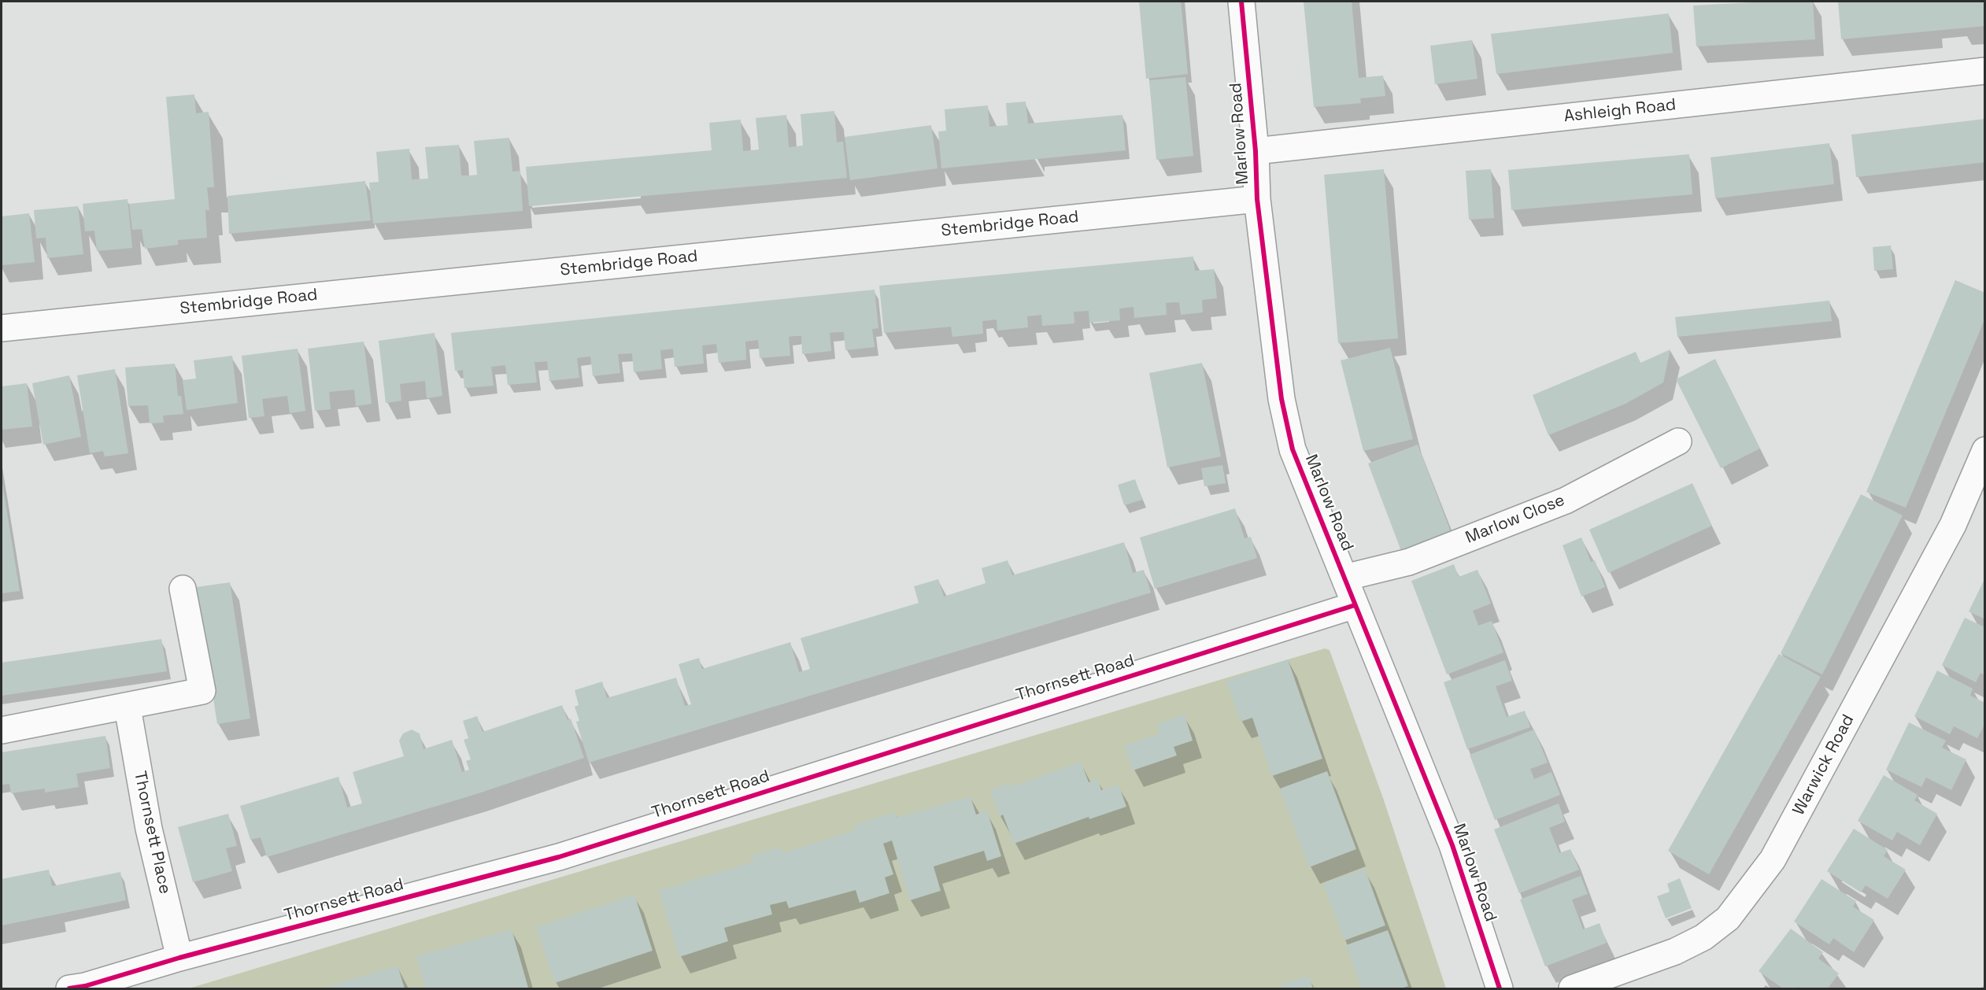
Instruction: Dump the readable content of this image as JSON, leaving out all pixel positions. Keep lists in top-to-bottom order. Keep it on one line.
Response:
{"streets":{"street":["Ashleigh Road","Marlow Road","Stembridge Road","Marlow Close","Thornsett Road","Warwick Road","Thornsett Place"]},"crossings":[["Ashleigh Road","Marlow Road"],["Marlow Road","Stembridge Road"],["Marlow Road","Marlow Close"],["Marlow Road","Thornsett Road"],["Thornsett Road","Thornsett Place"]]}
